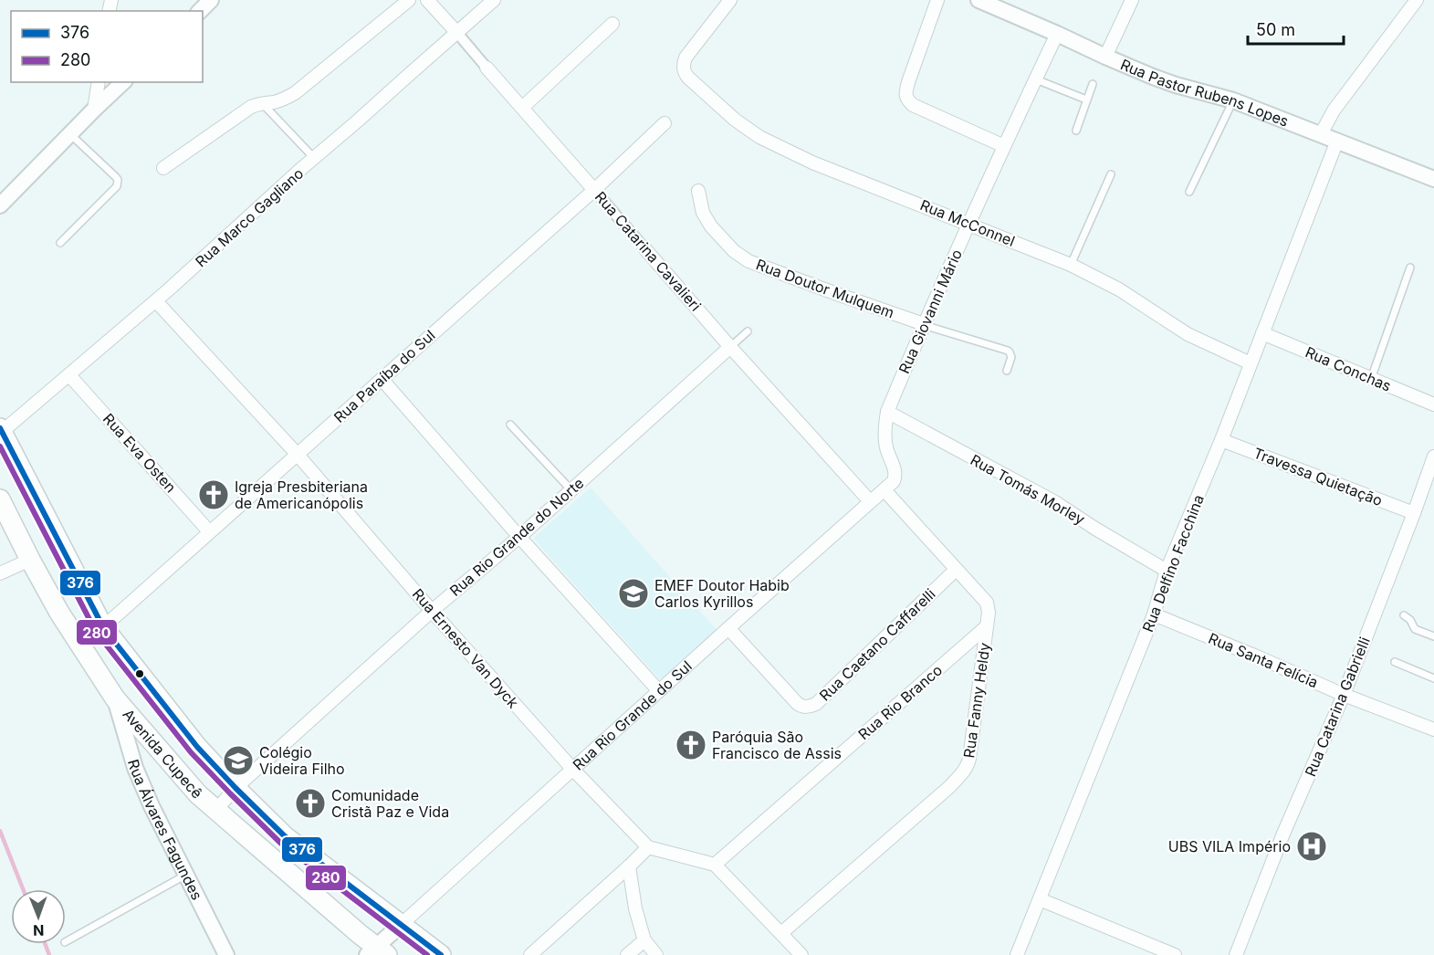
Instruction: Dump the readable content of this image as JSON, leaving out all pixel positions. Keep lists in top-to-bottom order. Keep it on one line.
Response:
{"streets":{"main road":["Avenida Cupecê"],"street":["Rua Pastor Rubens Lopes","Rua Marco Gagliano","Rua McConnel","Rua Catarina Cavalieri","Rua Doutor Mulquem","Rua Giovanni Mário","Rua Conchas","Rua Paraíba do Sul","Rua Eva Osten","Travessa Quietação","Rua Tomás Morley","Rua Rio Grande do Norte","Rua Delfino Facchina","Rua Caetano Caffarelli","Rua Ernesto Van Dyck","Rua Santa Felícia","Rua Fanny Heldy","Rua Rio Branco","Rua Catarina Gabrielli","Rua Rio Grande do Sul","Rua Álvares Fagundes"]},"crossings":[["Rua Pastor Rubens Lopes","Rua Giovanni Mário"],["Rua Pastor Rubens Lopes","Rua Delfino Facchina"],["Rua Marco Gagliano","Rua Catarina Cavalieri"],["Rua Marco Gagliano","Rua Eva Osten"],["Rua Marco Gagliano","Rua Ernesto Van Dyck"],["Rua Marco Gagliano","Avenida Cupecê"],["Rua McConnel","Rua Giovanni Mário"],["Rua McConnel","Rua Delfino Facchina"],["Rua Catarina Cavalieri","Rua Paraíba do Sul"],["Rua Catarina Cavalieri","Rua Rio Grande do Norte"],["Rua Catarina Cavalieri","Rua Rio Grande do Sul"],["Rua Doutor Mulquem","Rua Giovanni Mário"],["Rua Giovanni Mário","Rua Tomás Morley"],["Rua Giovanni Mário","Rua Rio Grande do Sul"],["Rua Conchas","Rua Delfino Facchina"],["Rua Paraíba do Sul","Rua Eva Osten"],["Rua Paraíba do Sul","Rua Ernesto Van Dyck"],["Rua Paraíba do Sul","Avenida Cupecê"],["Travessa Quietação","Rua Delfino Facchina"],["Travessa Quietação","Rua Catarina Gabrielli"],["Rua Tomás Morley","Rua Delfino Facchina"],["Rua Rio Grande do Norte","Rua Ernesto Van Dyck"],["Rua Rio Grande do Norte","Avenida Cupecê"],["Rua Delfino Facchina","Rua Santa Felícia"],["Rua Caetano Caffarelli","Rua Fanny Heldy"],["Rua Caetano Caffarelli","Rua Rio Grande do Sul"],["Rua Ernesto Van Dyck","Rua Rio Grande do Sul"],["Rua Santa Felícia","Rua Catarina Gabrielli"],["Rua Fanny Heldy","Rua Rio Branco"],["Rua Fanny Heldy","Rua Rio Grande do Sul"],["Rua Rio Grande do Sul","Avenida Cupecê"],["Avenida Cupecê","Rua Álvares Fagundes"]],"places":{"church":["Igreja Presbiteriana de Americanópolis","Paróquia São Francisco de Assis","Comunidade Cristã Paz e Vida"],"school or university":["EMEF Doutor Habib Carlos Kyrillos","Colégio Videira Filho"],"hospital":["UBS VILA Império"]},"lines":["transit line 376","transit line 280"],"legend":["376","280"],"scale_bar":"50 m","north":"bottom"}
